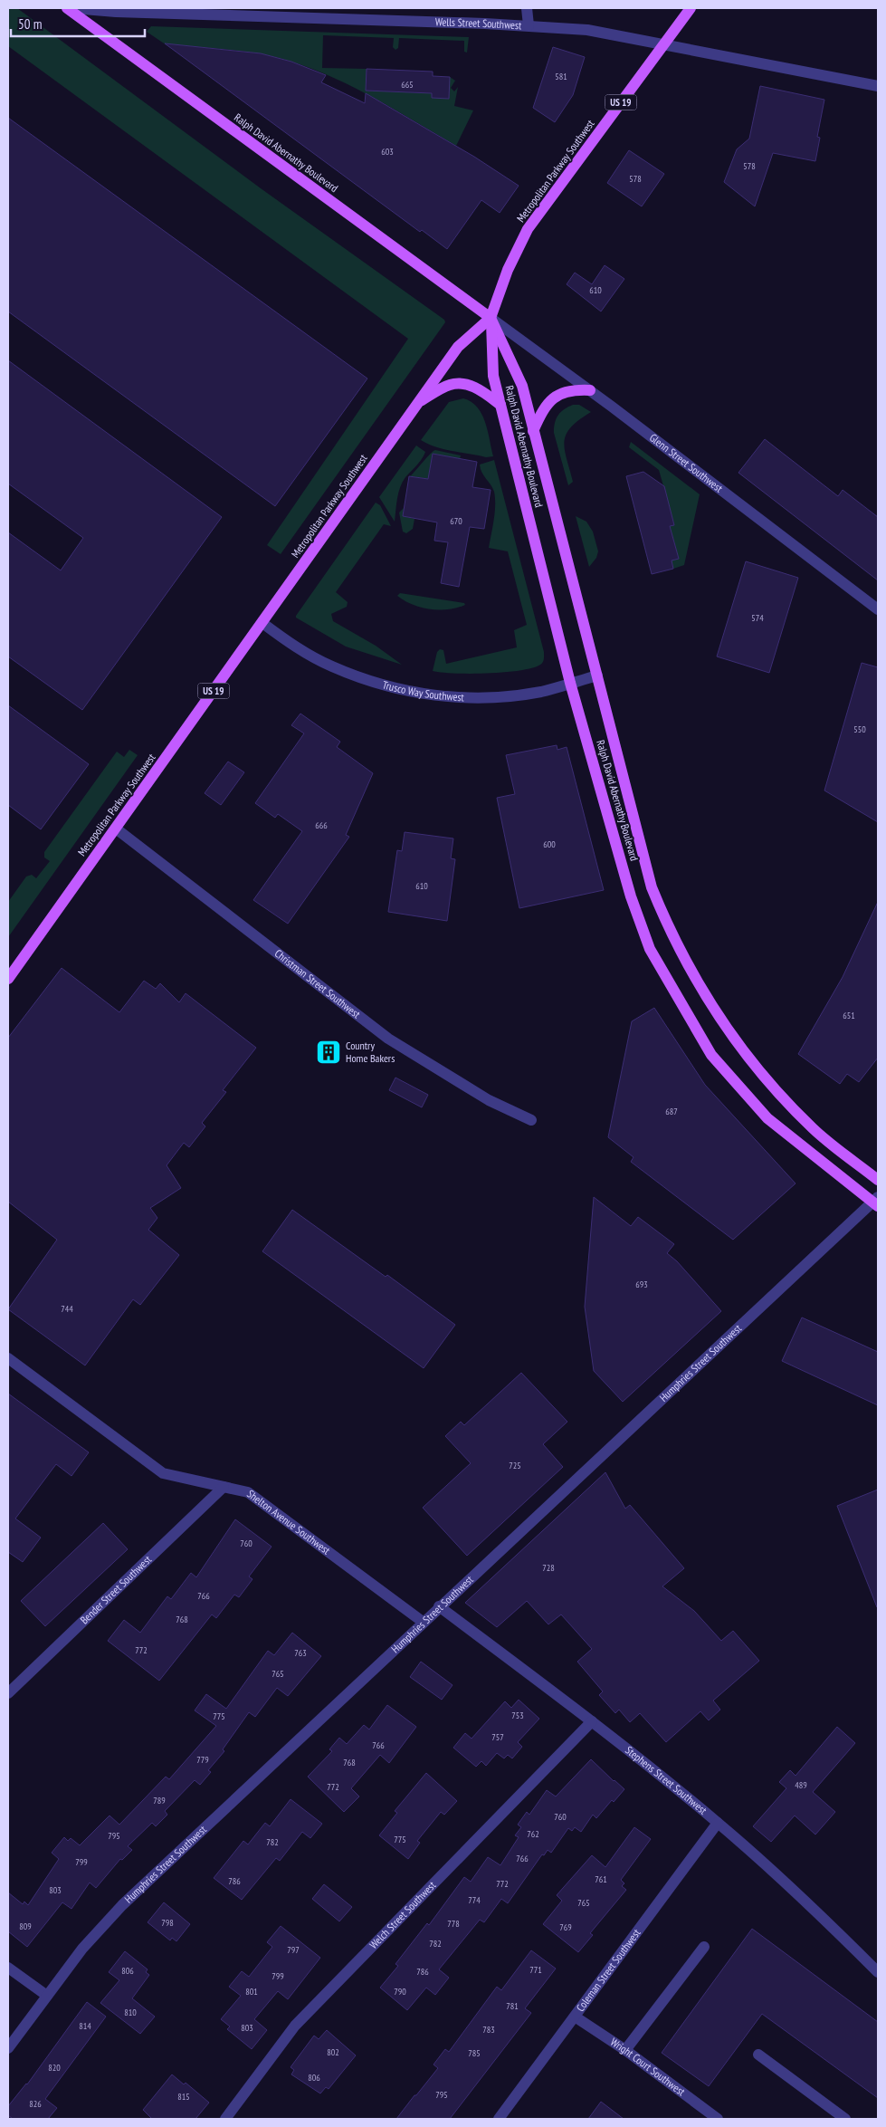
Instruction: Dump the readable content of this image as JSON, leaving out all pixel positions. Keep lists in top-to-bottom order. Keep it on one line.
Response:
{"streets":{"main road":["US 19","Ralph David Abernathy Boulevard","Metropolitan Parkway Southwest"],"street":["Wells Street Southwest","Glenn Street Southwest","Trusco Way Southwest","Christman Street Southwest","Humphries Street Southwest","Shelton Avenue Southwest","Bender Street Southwest","Stephens Street Southwest","Welch Street Southwest","Coleman Street Southwest","Wright Court Southwest"]},"crossings":[["Wells Street Southwest","US 19"],["Wells Street Southwest","Metropolitan Parkway Southwest"],["US 19","Metropolitan Parkway Southwest"],["Ralph David Abernathy Boulevard","Metropolitan Parkway Southwest"],["Ralph David Abernathy Boulevard","Glenn Street Southwest"],["Ralph David Abernathy Boulevard","Trusco Way Southwest"],["Ralph David Abernathy Boulevard","Humphries Street Southwest"],["Metropolitan Parkway Southwest","Glenn Street Southwest"],["Metropolitan Parkway Southwest","Trusco Way Southwest"],["Metropolitan Parkway Southwest","Christman Street Southwest"],["Humphries Street Southwest","Shelton Avenue Southwest"],["Humphries Street Southwest","Stephens Street Southwest"],["Shelton Avenue Southwest","Bender Street Southwest"],["Stephens Street Southwest","Welch Street Southwest"],["Stephens Street Southwest","Coleman Street Southwest"],["Coleman Street Southwest","Wright Court Southwest"]],"places":{"building":["Country Home Bakers"]},"house_numbers":["581","665","603","578","578","610","670","574","550","666","600","610","651","687","693","744","725","760","728","766","768","772","763","765","753","775","757","766","779","768","489","772","789","760","762","795","775","782","766","799","761","786","772","803","774","765","798","778","809","769","782","797","771","806","786","799","801","790","781","810","814","803","783","802","785","820","806","795","815","826"],"scale_bar":"50 m"}
